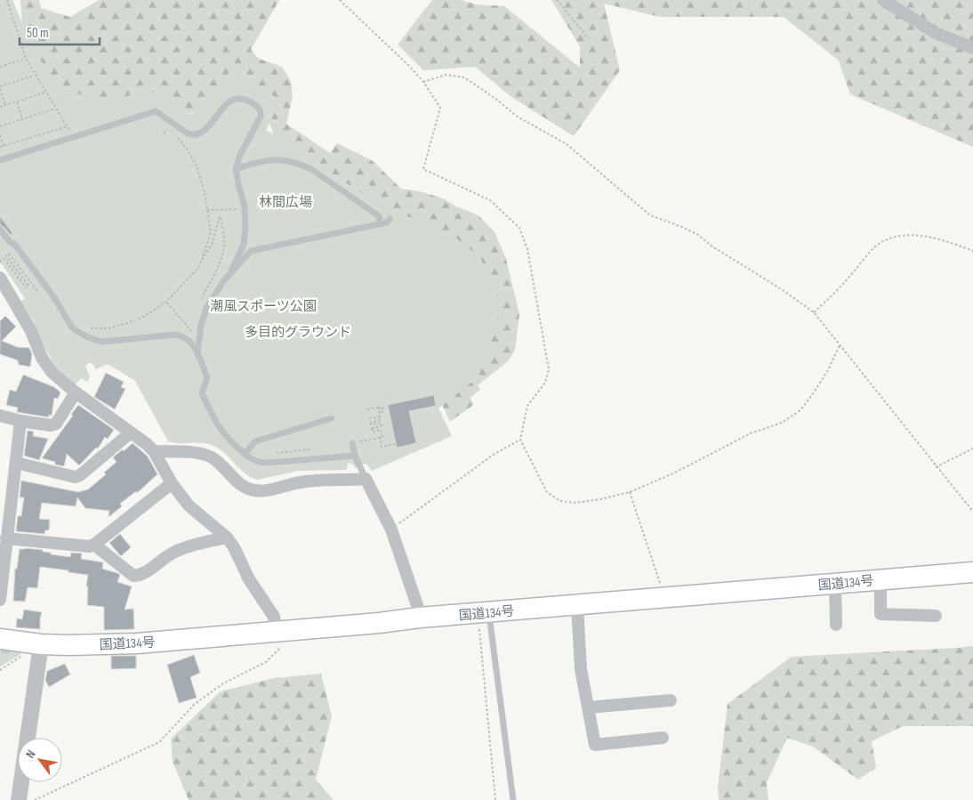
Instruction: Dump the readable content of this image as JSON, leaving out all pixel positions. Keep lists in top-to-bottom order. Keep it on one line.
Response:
{"streets":{"highway":["国道134号"]},"parks":["林間広場","潮風スポーツ公園","多目的グラウンド"],"scale_bar":"50 m","north":"top left"}
